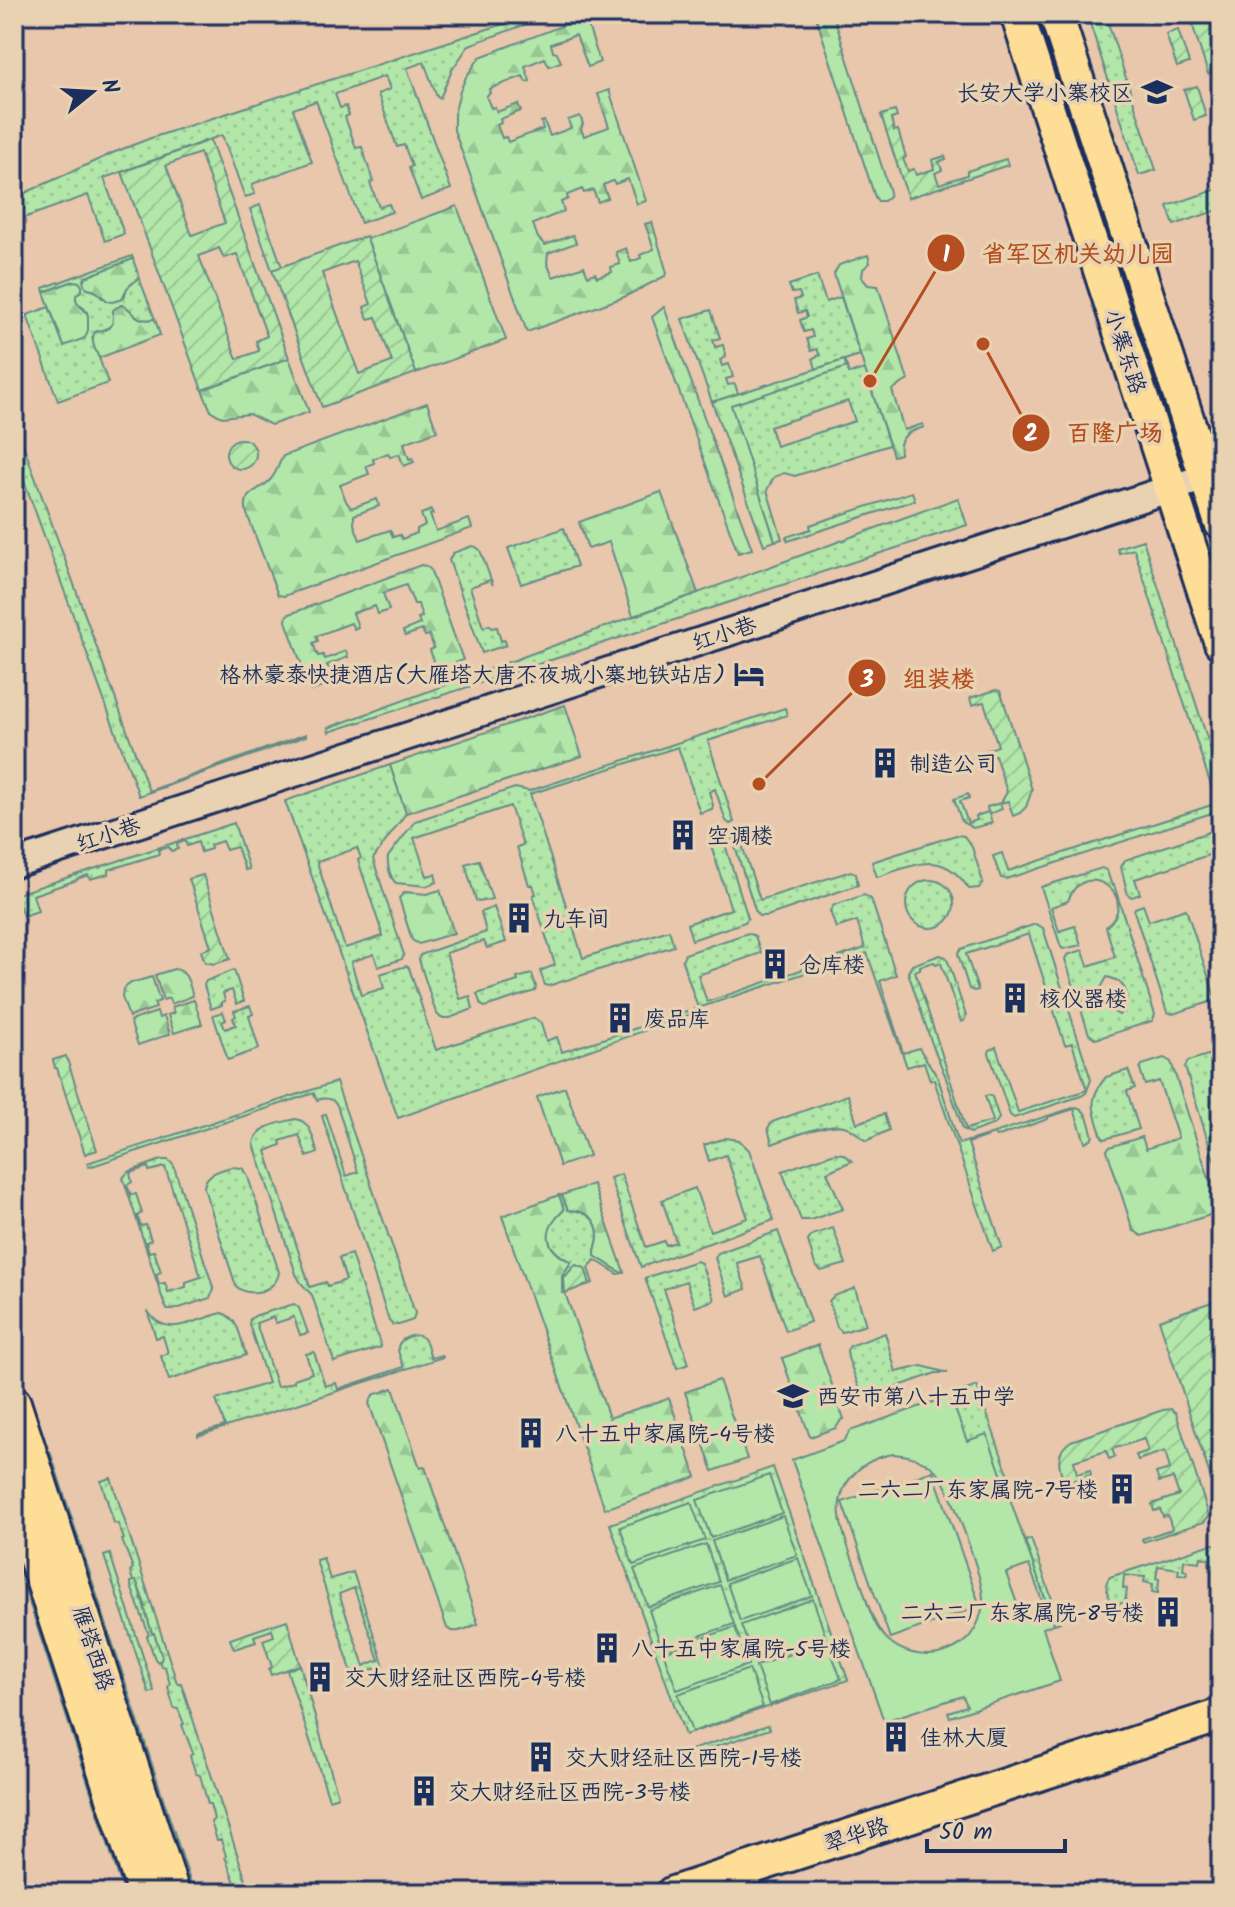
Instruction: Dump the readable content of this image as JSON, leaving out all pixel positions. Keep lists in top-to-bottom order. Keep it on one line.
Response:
{"streets":{"main road":["小寨东路","雁塔西路","翠华路"],"street":["红小巷"]},"crossings":[["小寨东路","红小巷"]],"places":{"school or university":["长安大学小寨校区","西安市第八十五中学"],"other":["百隆广场","省军区机关幼儿园","组装楼"],"hotel":["格林豪泰快捷酒店(大雁塔大唐不夜城小寨地铁站店)"],"building":["制造公司","空调楼","九车间","仓库楼","核仪器楼","废品库","八十五中家属院-4号楼","二六二厂东家属院-7号楼","二六二厂东家属院-8号楼","八十五中家属院-5号楼","交大财经社区西院-4号楼","佳林大厦","交大财经社区西院-1号楼","交大财经社区西院-3号楼"]},"scale_bar":"50 m","north":"right"}
